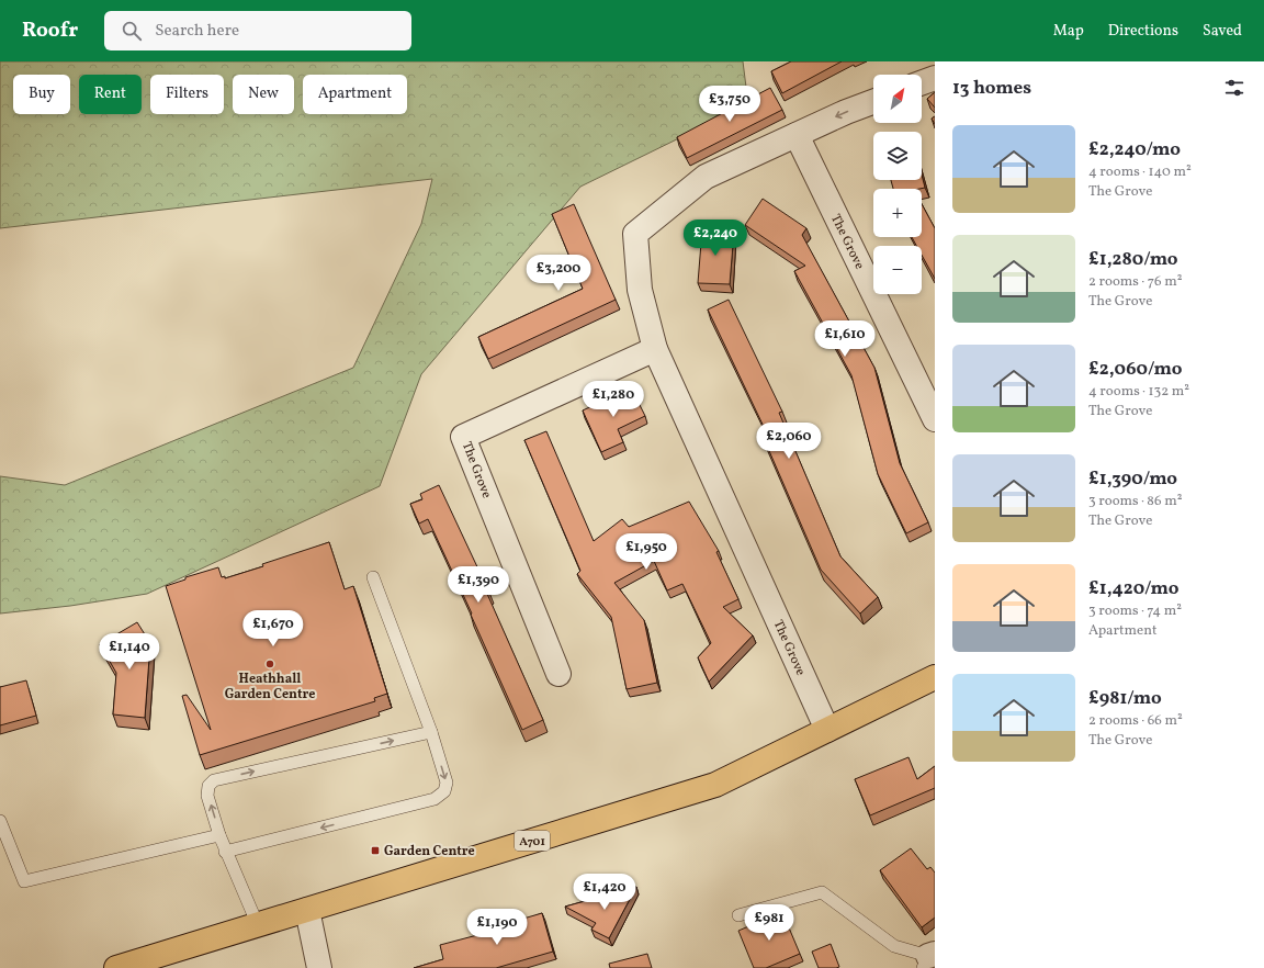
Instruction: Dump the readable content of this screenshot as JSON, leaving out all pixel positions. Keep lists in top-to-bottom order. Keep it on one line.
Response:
{"streets":{"highway":["A701"],"street":["The Grove"]},"crossings":[["The Grove","A701"]],"places":{"other":["Heathhall Garden Centre"],"transit":["Garden Centre"]},"north":"top right","page":{"header":"Roofr","search":"Search here","nav":["Map","Directions","Saved"],"heading":"13 homes","map_buttons":["+","−"],"chip":["Buy","Rent","Filters","New","Apartment"],"price":["£3,750","£2,240","£3,200","£1,610","£1,280","£2,060","£1,950","£1,390","£1,670","£1,140","£1,420","£981","£1,190"],"list":[{"name":"£2,240/mo","note":"4 rooms · 140 m² · The Grove"},{"name":"£1,280/mo","note":"2 rooms · 76 m² · The Grove"},{"name":"£2,060/mo","note":"4 rooms · 132 m² · The Grove"},{"name":"£1,390/mo","note":"3 rooms · 86 m² · The Grove"},{"name":"£1,420/mo","note":"3 rooms · 74 m² · Apartment"},{"name":"£981/mo","note":"2 rooms · 66 m² · The Grove"}]}}
